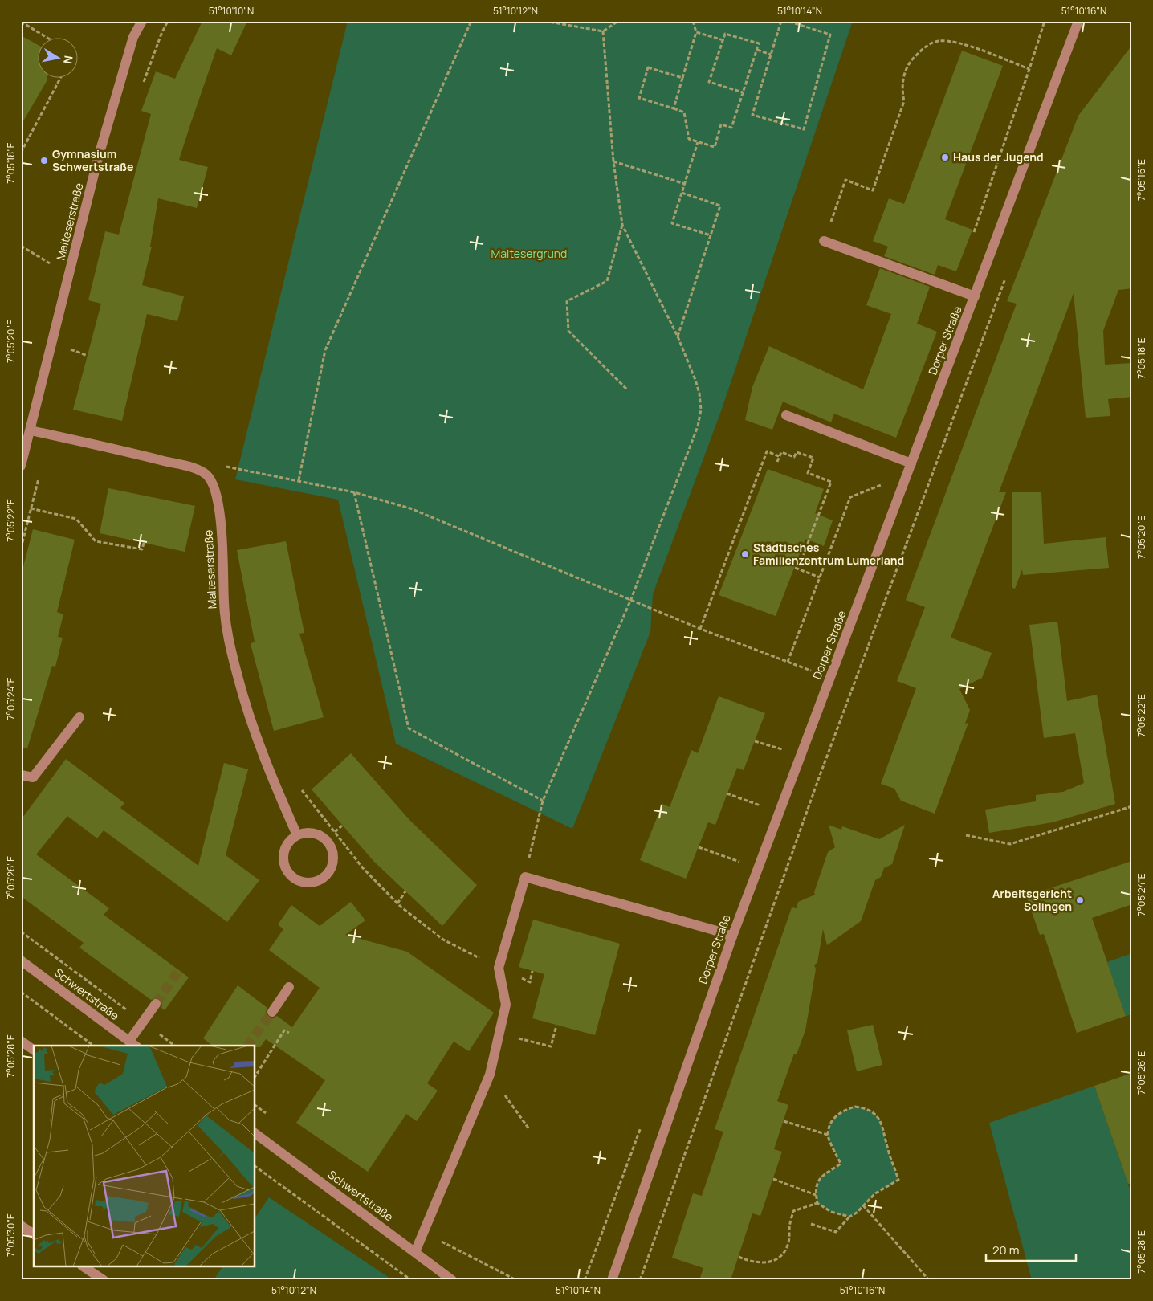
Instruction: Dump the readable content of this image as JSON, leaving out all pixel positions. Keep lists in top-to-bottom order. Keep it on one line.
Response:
{"streets":{"street":["Malteserstraße","Dorper Straße","Schwertstraße"]},"parks":["Maltesergrund"],"places":["Haus der Jugend","Gymnasium Schwertstraße","Städtisches Familienzentrum Lumerland","Arbeitsgericht Solingen"],"scale_bar":"20 m","north":"right","coordinates":["51°10'10\"N","51°10'12\"N","51°10'14\"N","51°10'16\"N","7°05'18\"E","7°05'16\"E","7°05'20\"E","7°05'22\"E","7°05'24\"E","7°05'26\"E","7°05'28\"E","7°05'30\"E"]}
